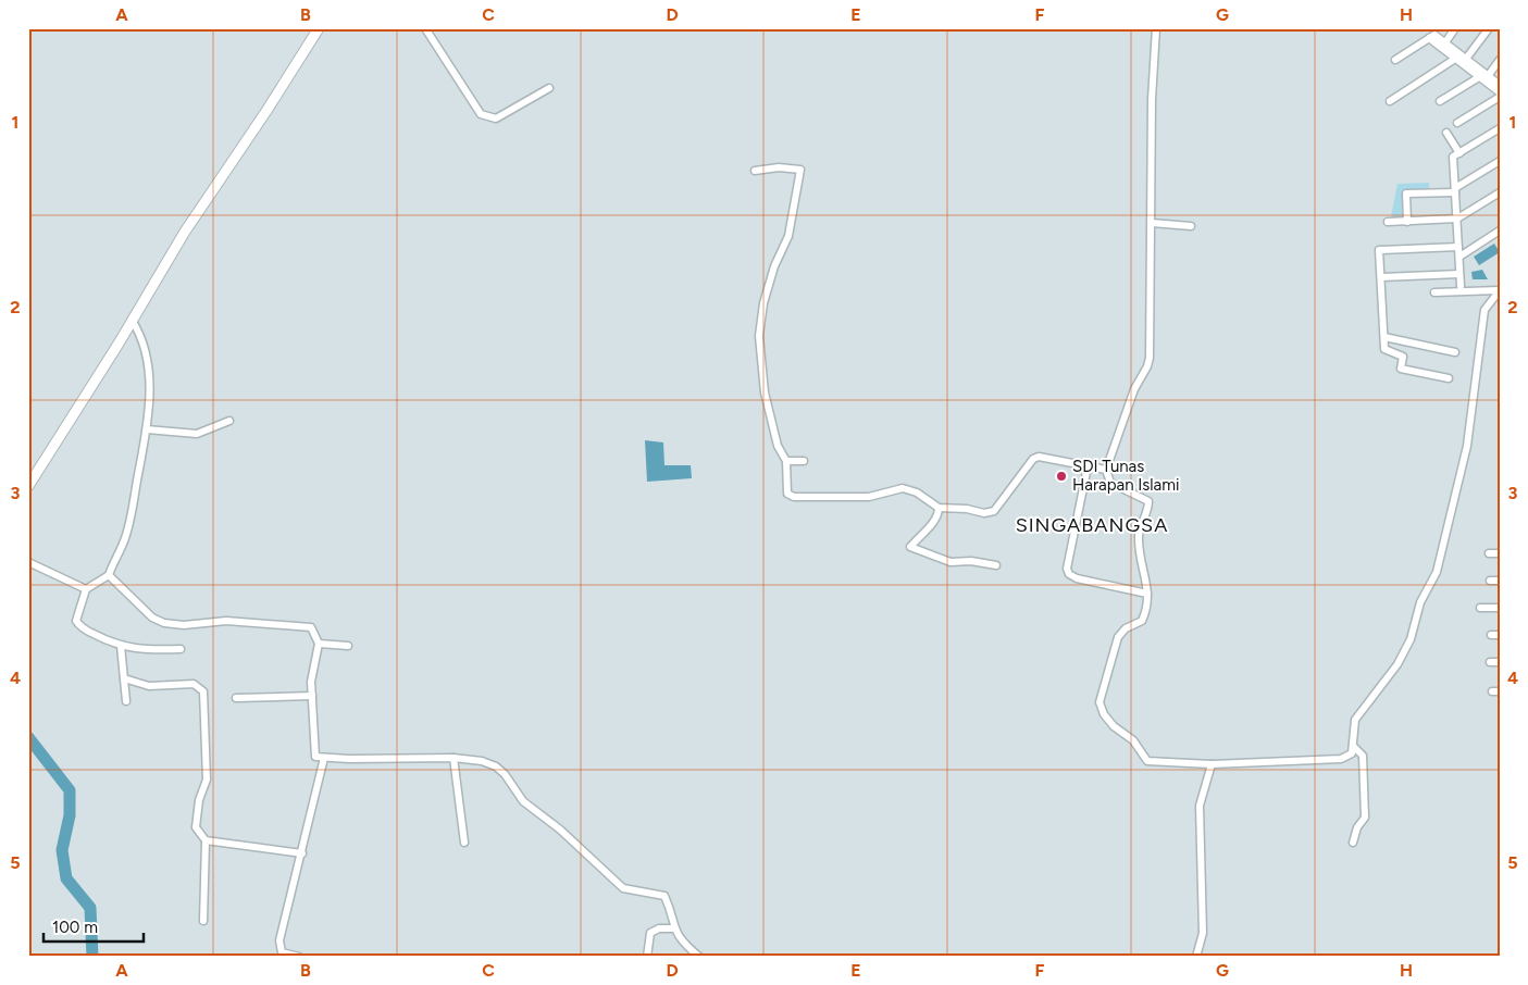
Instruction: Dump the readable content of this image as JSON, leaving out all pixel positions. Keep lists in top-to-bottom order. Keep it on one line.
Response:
{"districts":["SINGABANGSA"],"places":["SDI Tunas Harapan Islami"],"scale_bar":"100 m","grid":{"columns":["A","B","C","D","E","F","G","H"],"rows":["1","2","3","4","5"]}}
